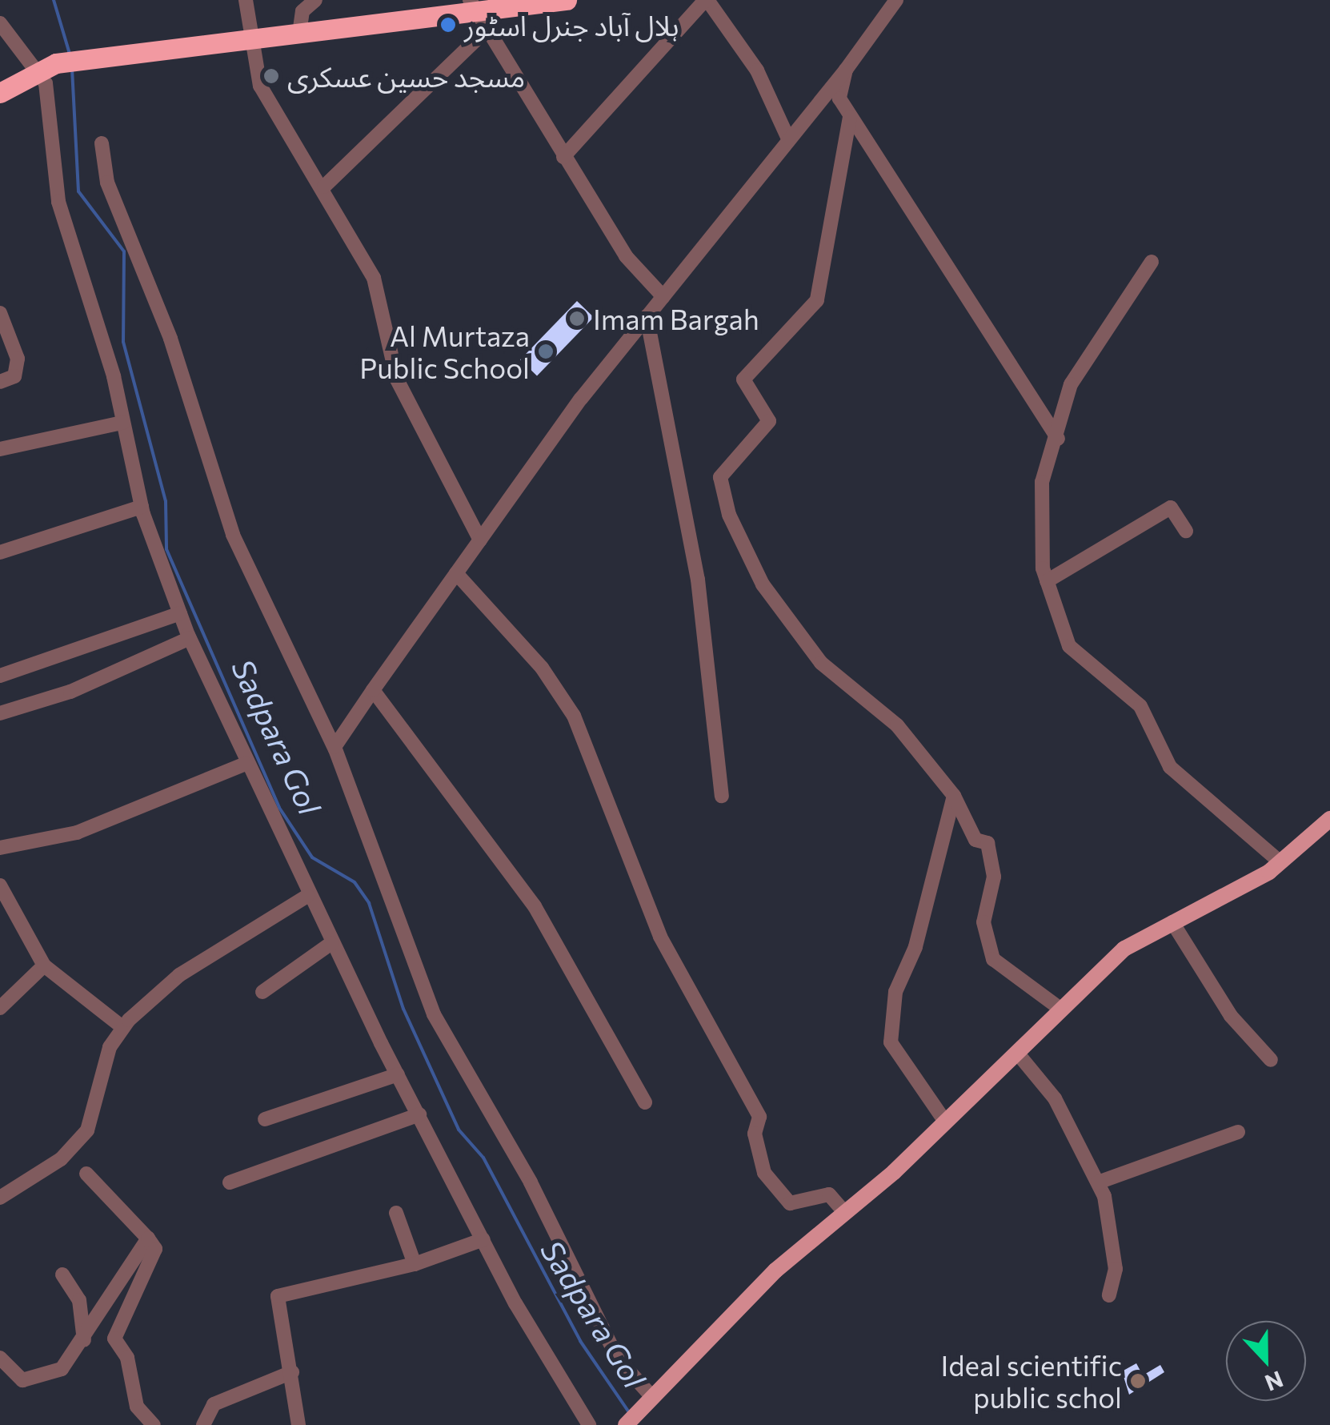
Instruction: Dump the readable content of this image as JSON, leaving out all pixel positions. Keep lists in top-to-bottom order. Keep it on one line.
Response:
{"water":["Sadpara Gol"],"places":["ہلال آباد جنرل اسٹور","مسجد حسین عسکری","Imam Bargah","Al Murtaza Public School","Ideal scientific public schol"],"north":"bottom"}
